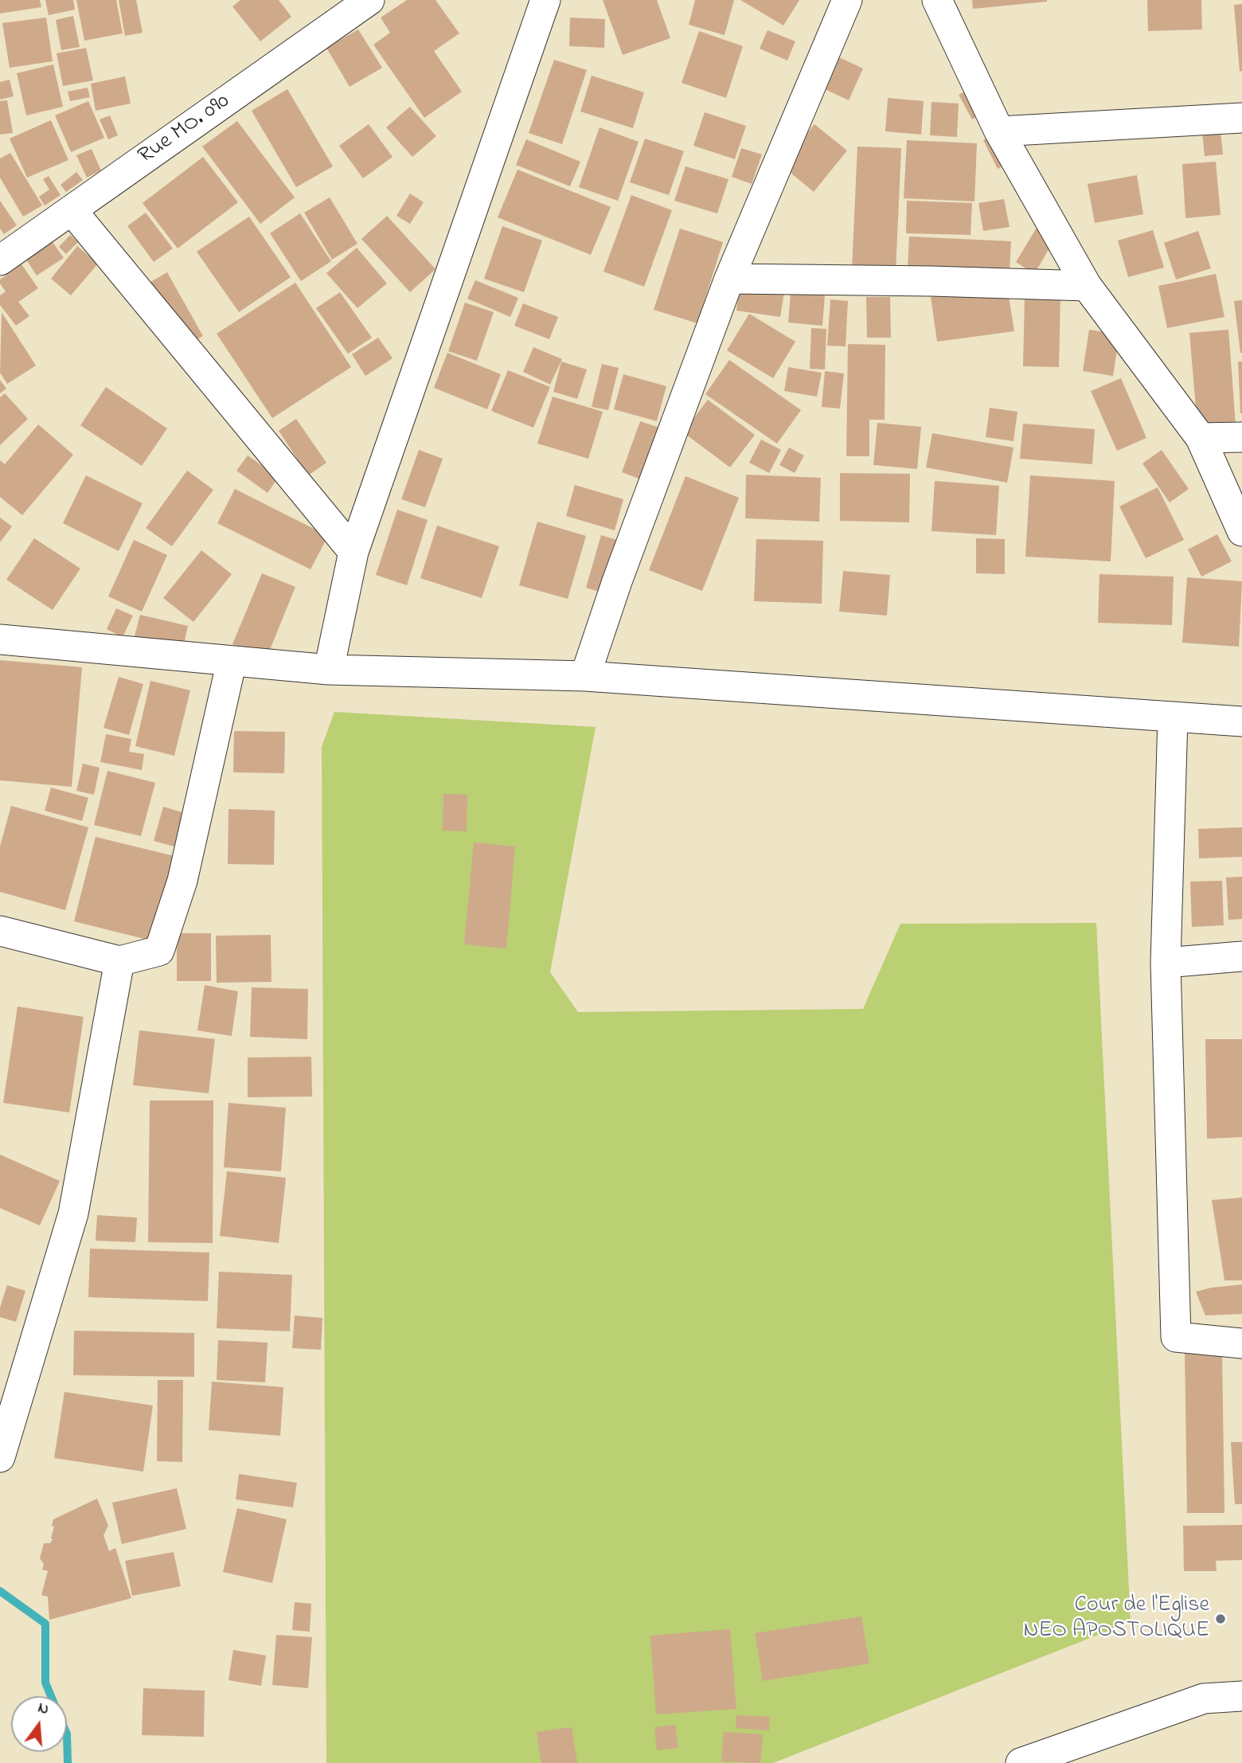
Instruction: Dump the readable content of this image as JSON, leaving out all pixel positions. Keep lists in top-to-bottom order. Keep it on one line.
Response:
{"streets":{"street":["Rue MO. 090"]},"places":["Cour de l'Eglise NEO APOSTOLIQUE"],"north":"top"}
